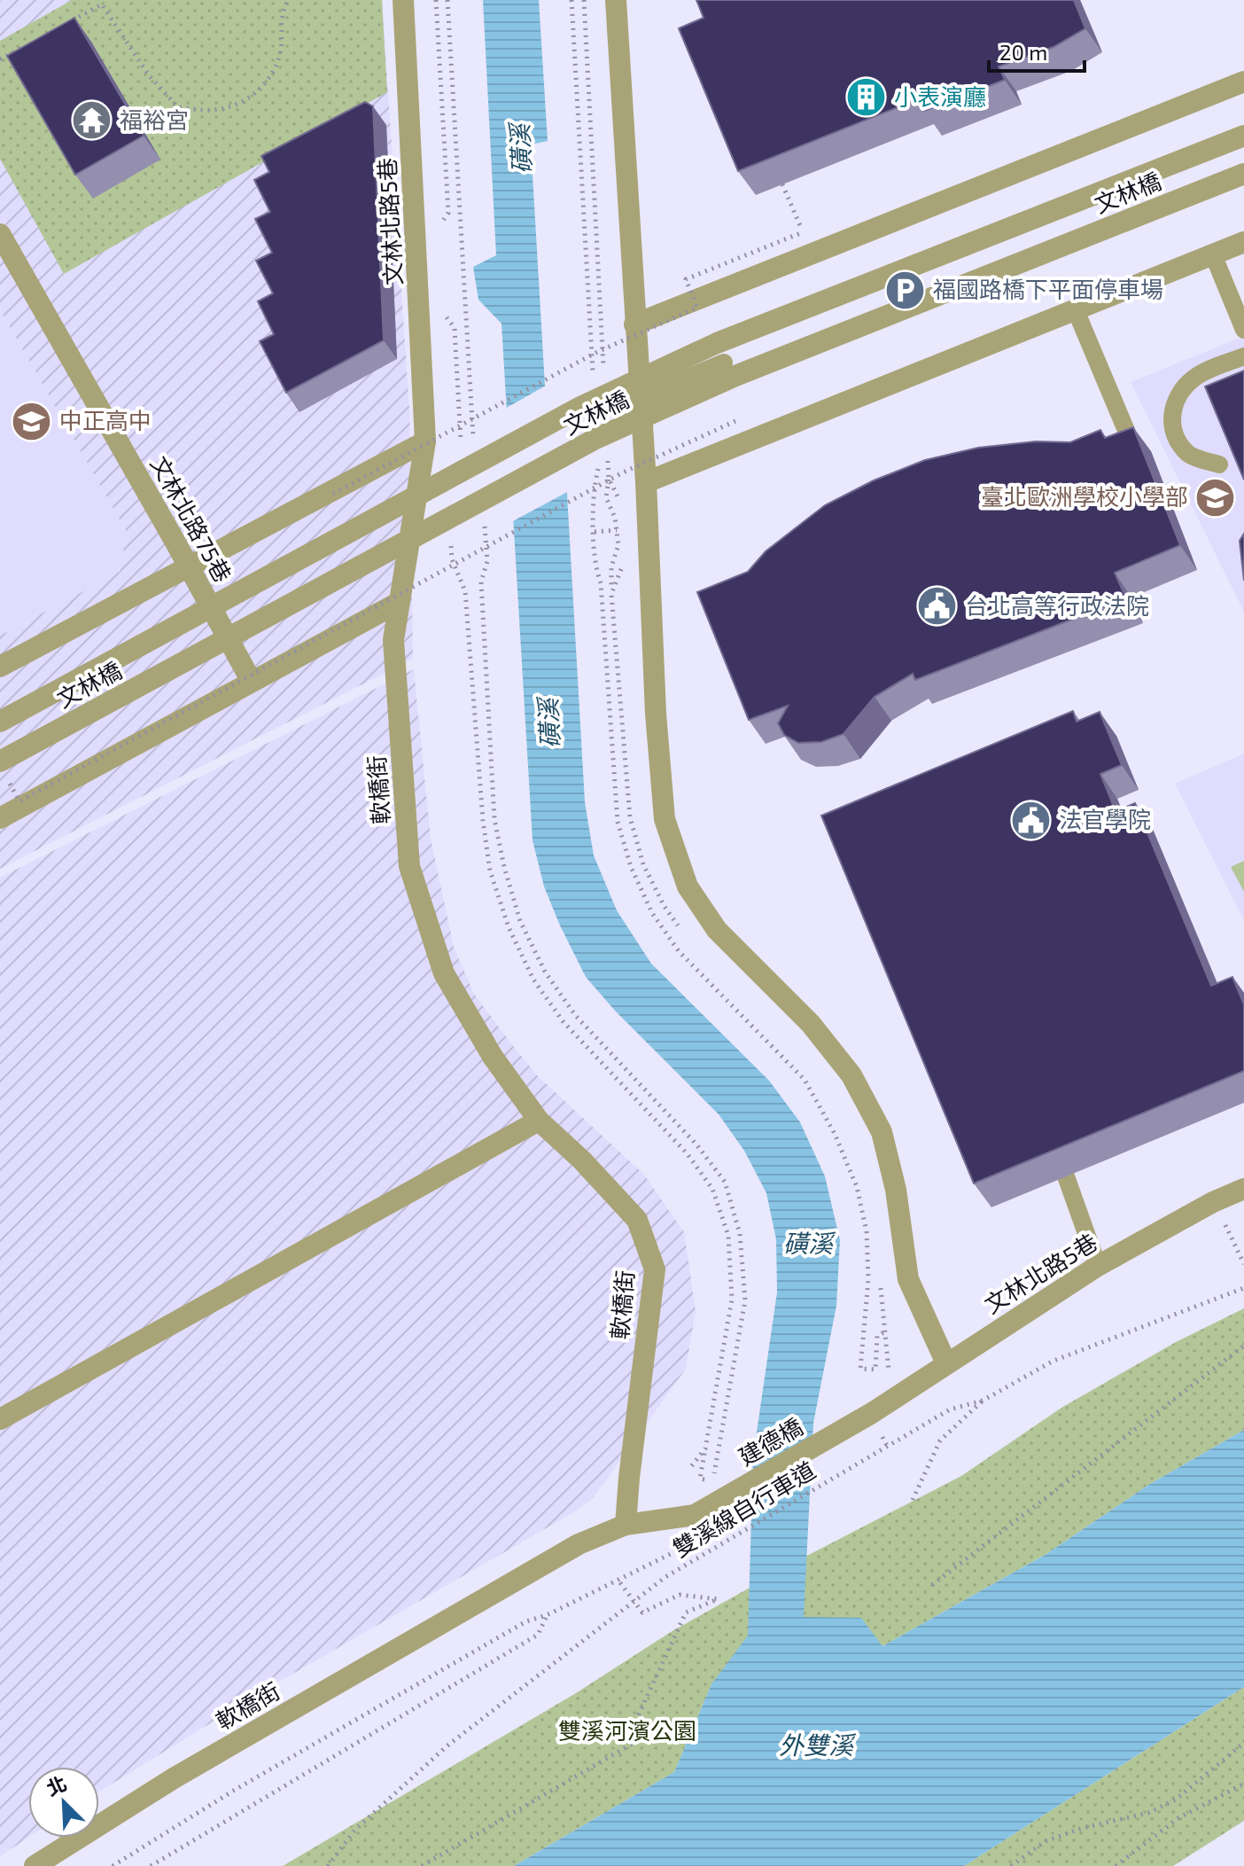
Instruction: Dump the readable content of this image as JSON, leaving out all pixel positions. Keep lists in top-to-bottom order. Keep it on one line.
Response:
{"streets":{"street":["文林橋","文林北路5巷","文林北路75巷","軟橋街","建德橋"],"path":["雙溪線自行車道"]},"crossings":[["文林北路5巷","軟橋街"],["文林北路5巷","建德橋"],["軟橋街","建德橋"]],"water":["磺溪","外雙溪"],"parks":["雙溪河濱公園"],"places":{"building":["小表演廳"],"temple":["福裕宮"],"parking":["福國路橋下平面停車場"],"school or university":["中正高中","臺北歐洲學校小學部"],"public building":["台北高等行政法院","法官學院"]},"scale_bar":"20 m","north":"top left"}
